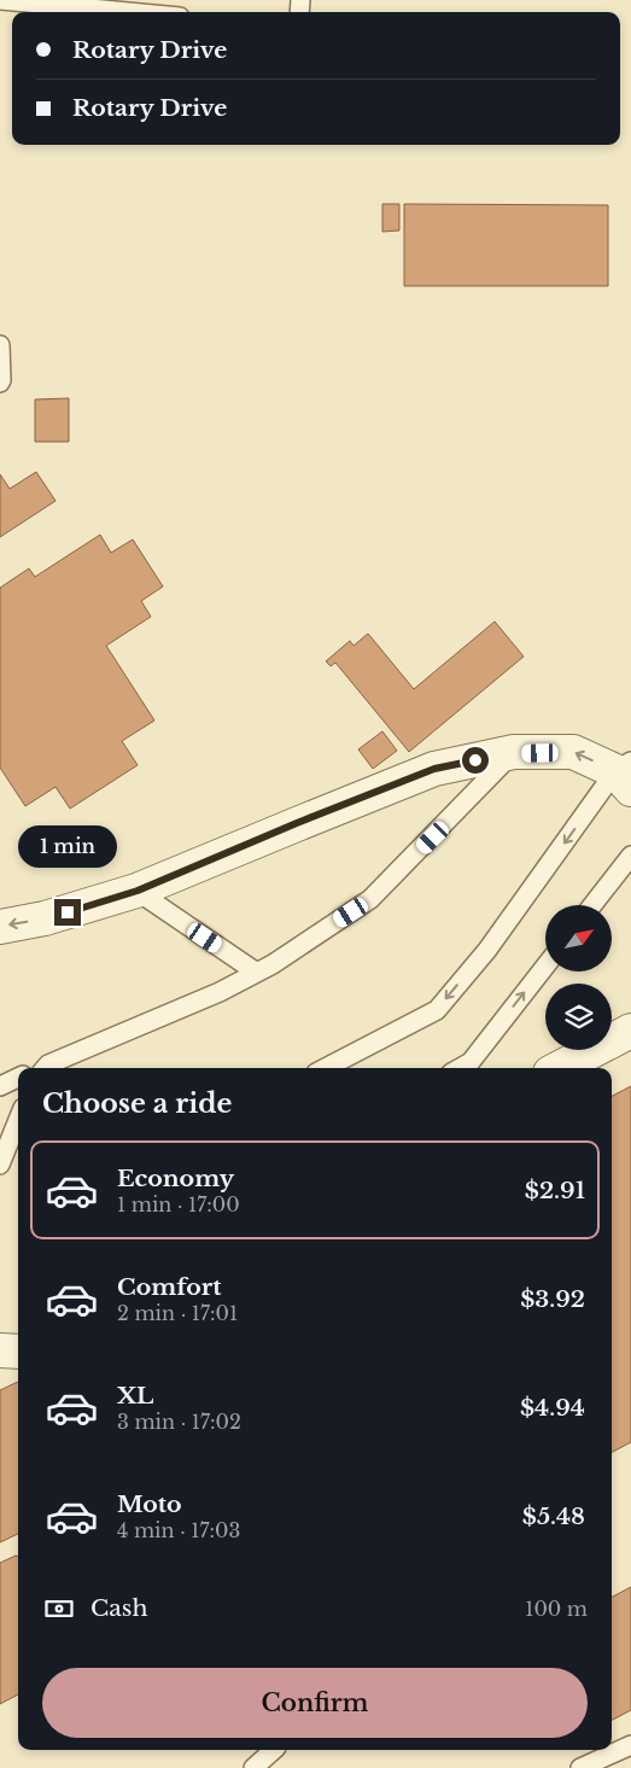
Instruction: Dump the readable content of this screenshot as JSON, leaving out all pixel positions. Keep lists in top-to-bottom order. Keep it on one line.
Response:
{"north":"top right","page":{"banner":["Rotary Drive","Rotary Drive"],"bubble":"1 min","heading":"Choose a ride","list":[{"name":"Economy","note":"1 min · 17:00","value":"$2.91"},{"name":"Comfort","note":"2 min · 17:01","value":"$3.92"},{"name":"XL","note":"3 min · 17:02","value":"$4.94"},{"name":"Moto","note":"4 min · 17:03","value":"$5.48"}],"pay":["Cash","100 m"],"buttons":"Confirm"}}
